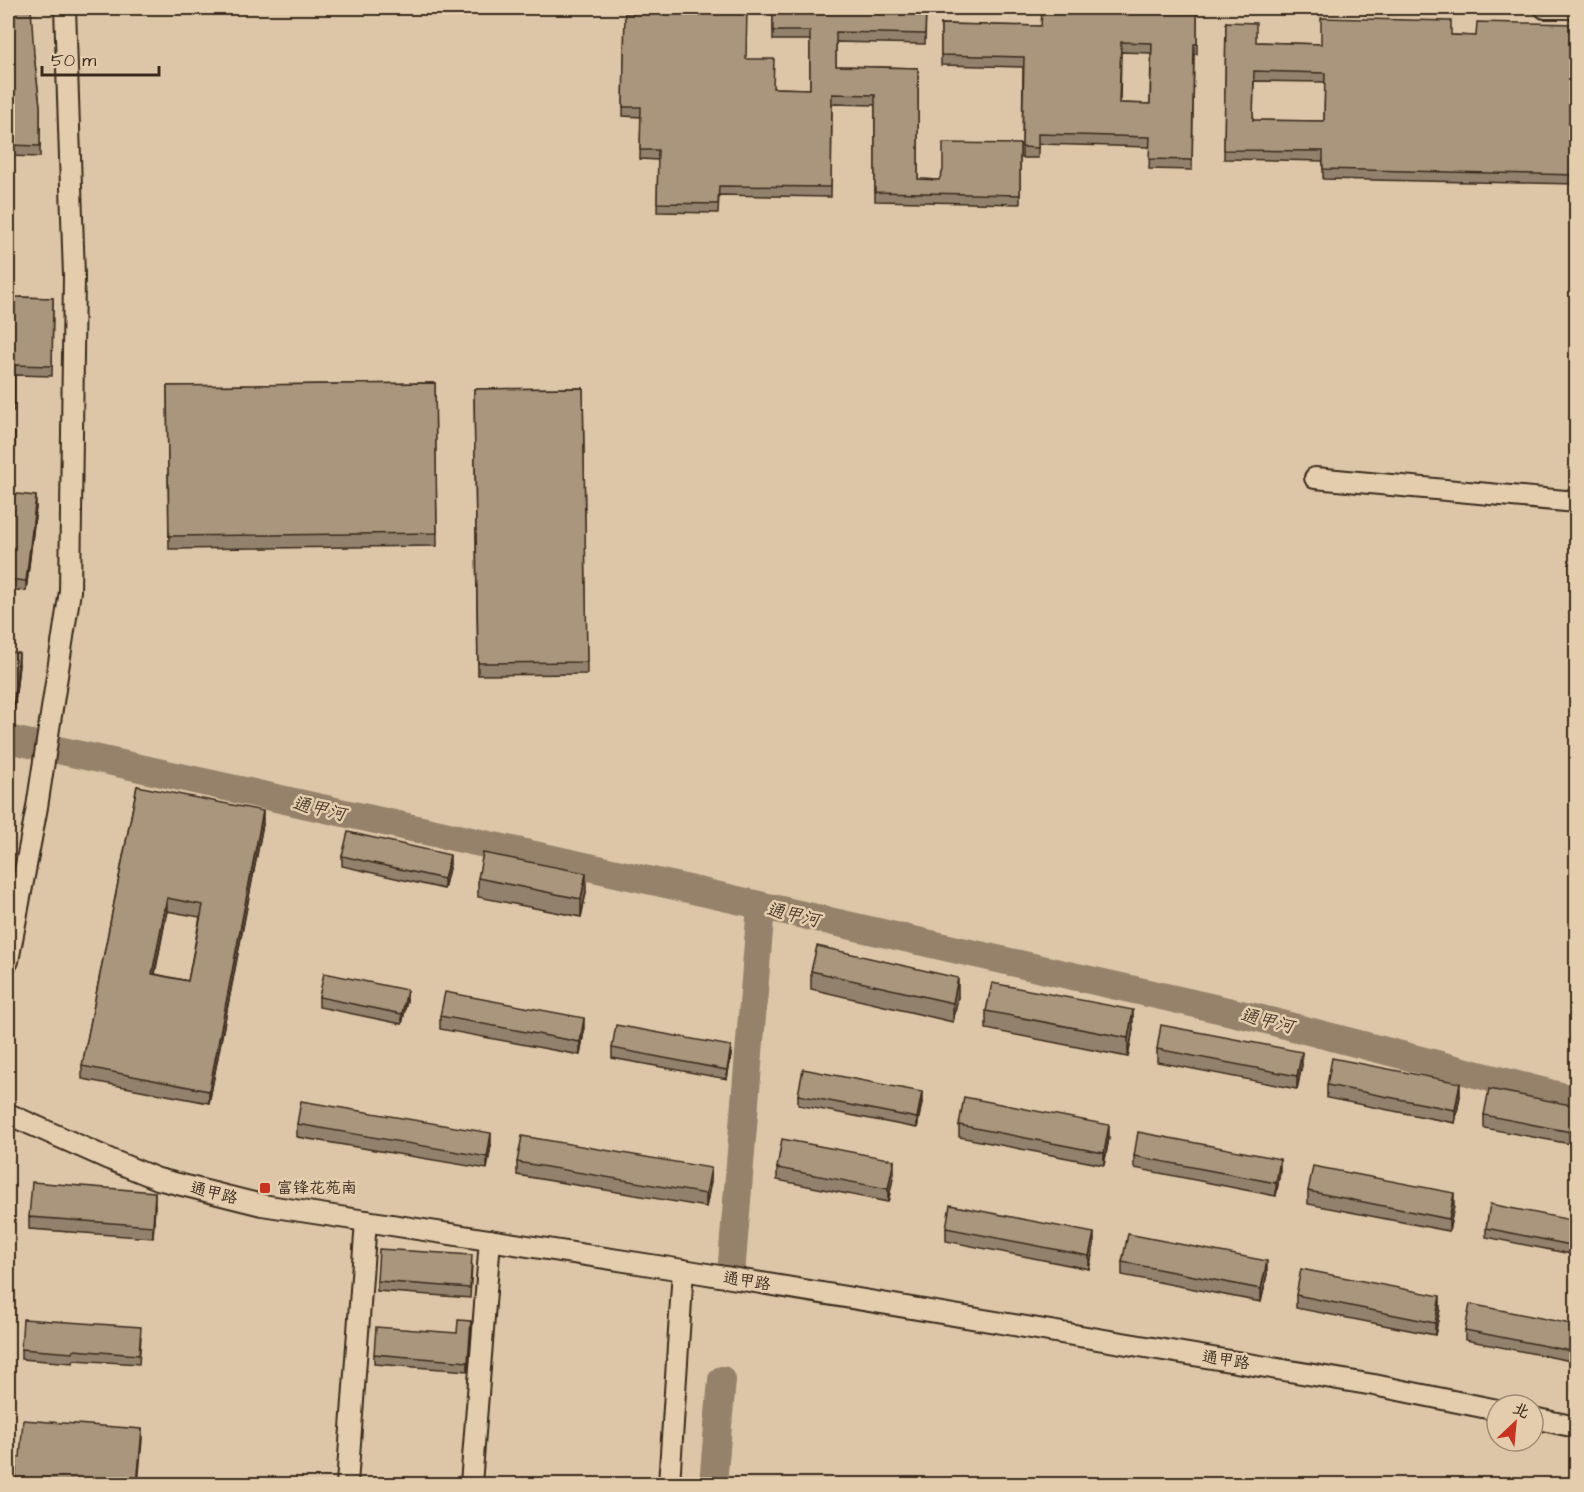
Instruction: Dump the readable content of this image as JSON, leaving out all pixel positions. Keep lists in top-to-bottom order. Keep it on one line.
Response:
{"streets":{"street":["通甲路"]},"water":["通甲河"],"places":{"transit":["富锋花苑南"]},"scale_bar":"50 m","north":"top right"}
